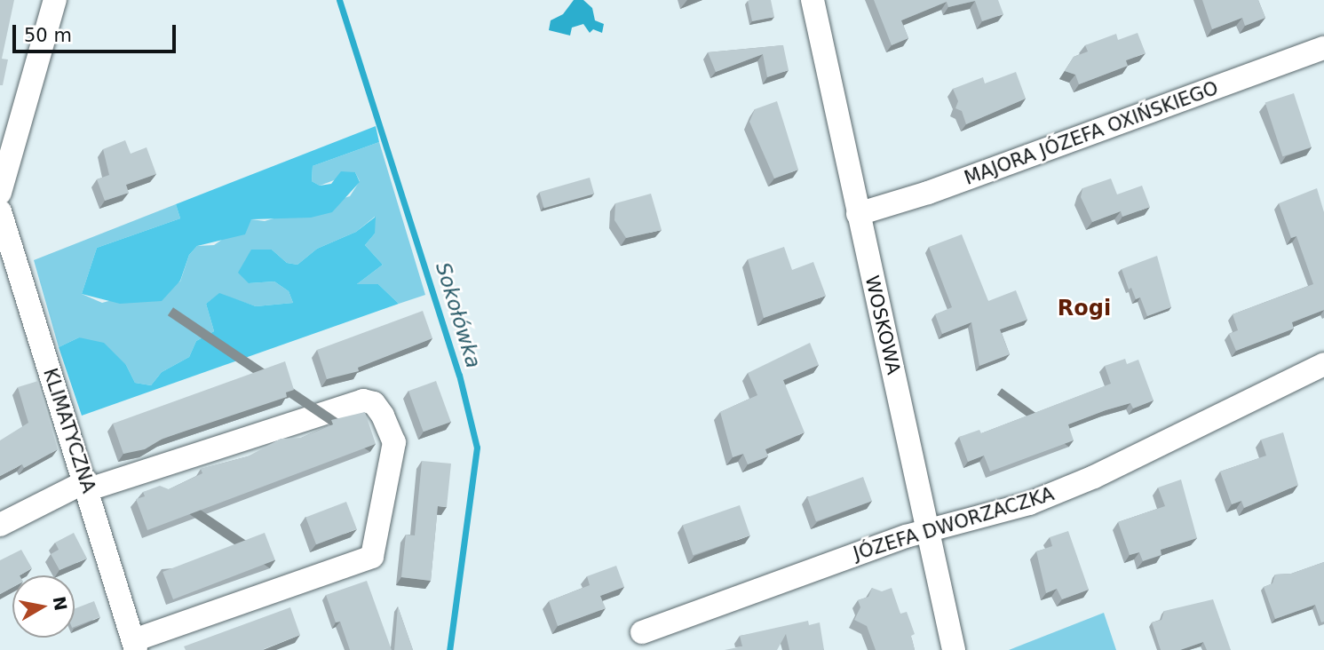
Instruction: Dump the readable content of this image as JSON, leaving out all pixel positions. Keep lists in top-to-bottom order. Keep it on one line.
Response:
{"streets":{"street":["MAJORA JÓZEFA OXIŃSKIEGO","WOSKOWA","KLIMATYCZNA","JÓZEFA DWORZACZKA"]},"crossings":[["MAJORA JÓZEFA OXIŃSKIEGO","WOSKOWA"],["WOSKOWA","JÓZEFA DWORZACZKA"]],"districts":["Rogi"],"water":["Sokołówka"],"scale_bar":"50 m","north":"right"}
